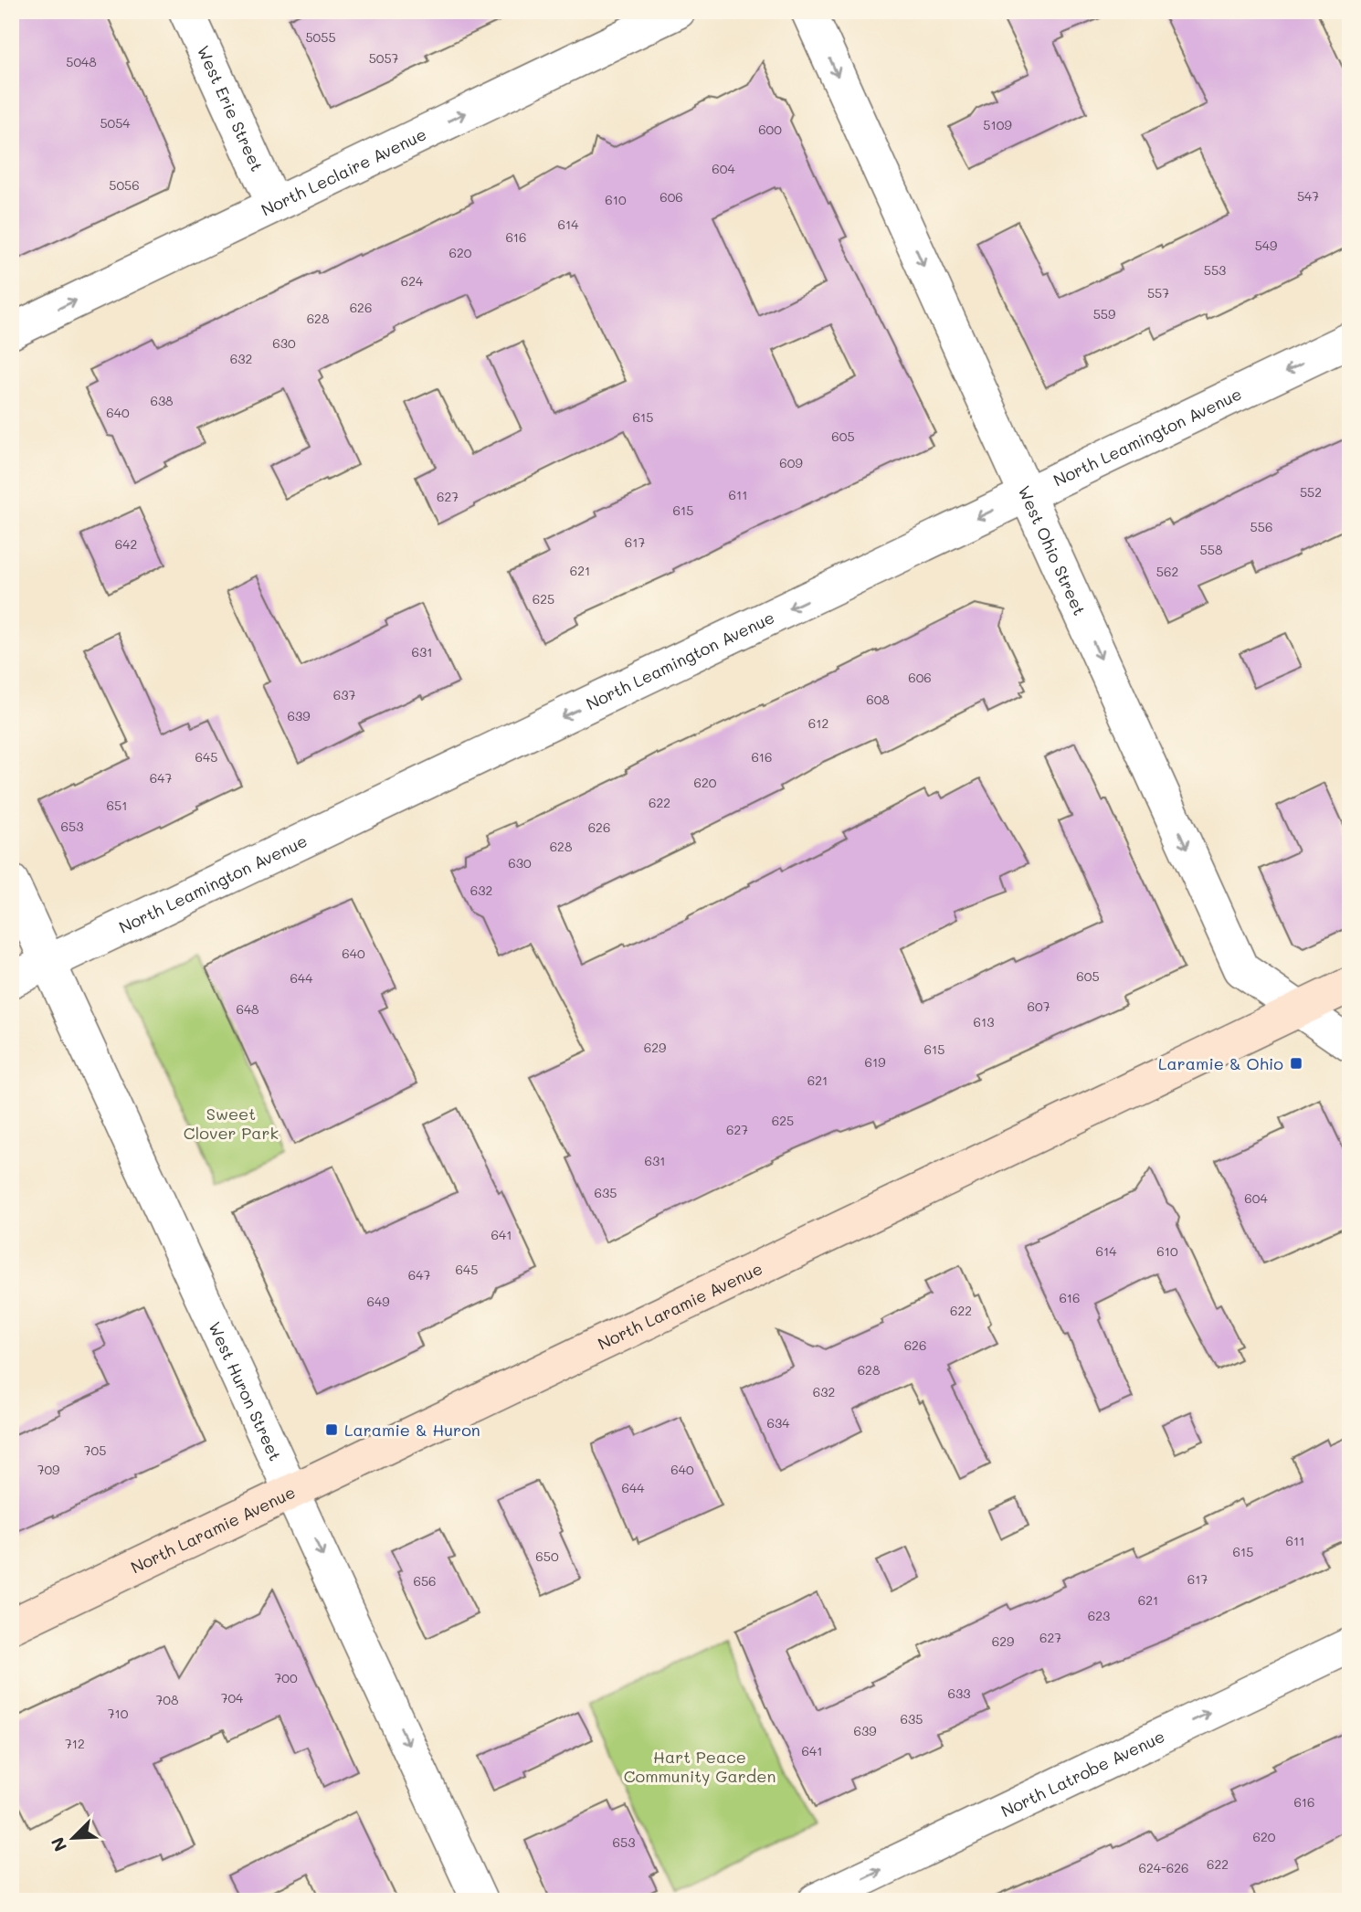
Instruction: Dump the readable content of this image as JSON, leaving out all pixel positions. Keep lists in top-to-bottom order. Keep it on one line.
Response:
{"streets":{"street":["West Erie Street","North Leclaire Avenue","North Leamington Avenue","West Ohio Street","North Laramie Avenue","West Huron Street","North Latrobe Avenue"]},"crossings":[["West Erie Street","North Leclaire Avenue"],["North Leamington Avenue","West Ohio Street"],["North Leamington Avenue","West Huron Street"],["West Ohio Street","North Laramie Avenue"],["North Laramie Avenue","West Huron Street"]],"one_way":["North Leclaire Avenue","North Leamington Avenue","West Ohio Street","West Huron Street","North Latrobe Avenue"],"parks":["Sweet Clover Park","Hart Peace Community Garden"],"places":{"transit":["Laramie & Ohio","Laramie & Huron"]},"house_numbers":["5055","5057","5048","5054","5109","600","604","5056","547","606","610","614","616","549","620","553","624","557","626","559","628","630","632","638","640","615","605","609","552","611","627","615","556","617","642","558","621","562","625","631","606","637","608","639","612","645","616","647","620","622","651","653","626","628","630","632","640","605","644","607","648","613","629","615","619","621","625","627","631","635","604","641","614","610","645","647","616","649","622","626","628","632","634","705","709","640","644","611","615","650","617","656","621","623","627","629","700","633","704","708","710","635","639","712","641","616","620","653","622","624-626"],"north":"bottom left"}
